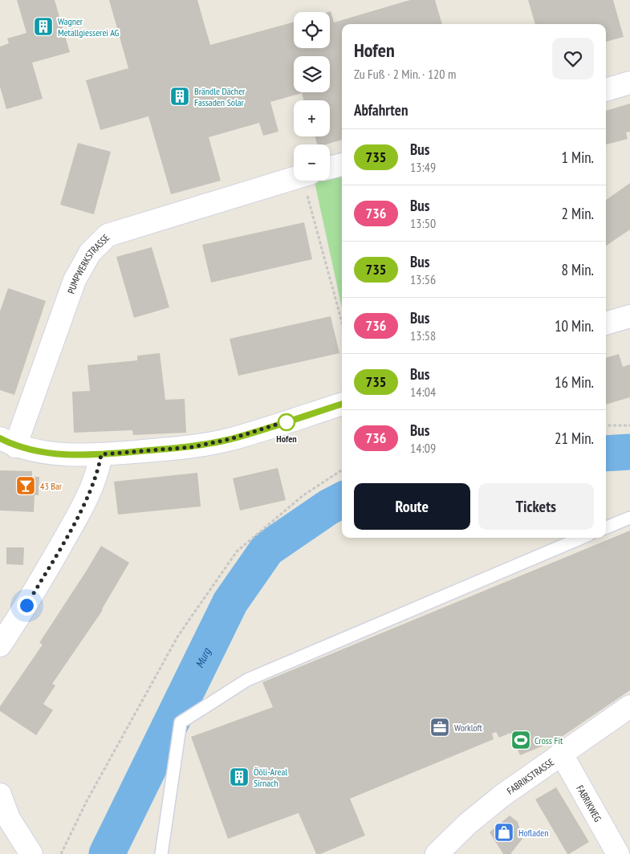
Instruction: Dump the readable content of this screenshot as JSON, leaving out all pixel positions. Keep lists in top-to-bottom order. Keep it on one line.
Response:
{"streets":{"street":["PUMPWERKSTRASSE","FABRIKSTRASSE","FABRIKWEG"]},"crossings":[["FABRIKSTRASSE","FABRIKWEG"]],"water":["Murg"],"places":{"building":["Wagner Metallgiesserei AG","Brändle Dächer Fassaden Solar","Ööli-Areal Sirnach"],"other":["Hofen"],"bar":["43 Bar"],"office":["Workloft"],"sports":["Cross Fit"],"shop":["Hofladen"]},"lines":["bus line 735"],"page":{"map_buttons":["+","−"],"heading":[["Hofen","Zu Fuß · 2 Min. · 120 m"],"Abfahrten"],"list":[{"mark":"735","name":"Bus","note":"13:49","value":"1 Min."},{"mark":"736","name":"Bus","note":"13:50","value":"2 Min."},{"mark":"735","name":"Bus","note":"13:56","value":"8 Min."},{"mark":"736","name":"Bus","note":"13:58","value":"10 Min."},{"mark":"735","name":"Bus","note":"14:04","value":"16 Min."},{"mark":"736","name":"Bus","note":"14:09","value":"21 Min."}],"buttons":["Route","Tickets"]}}
